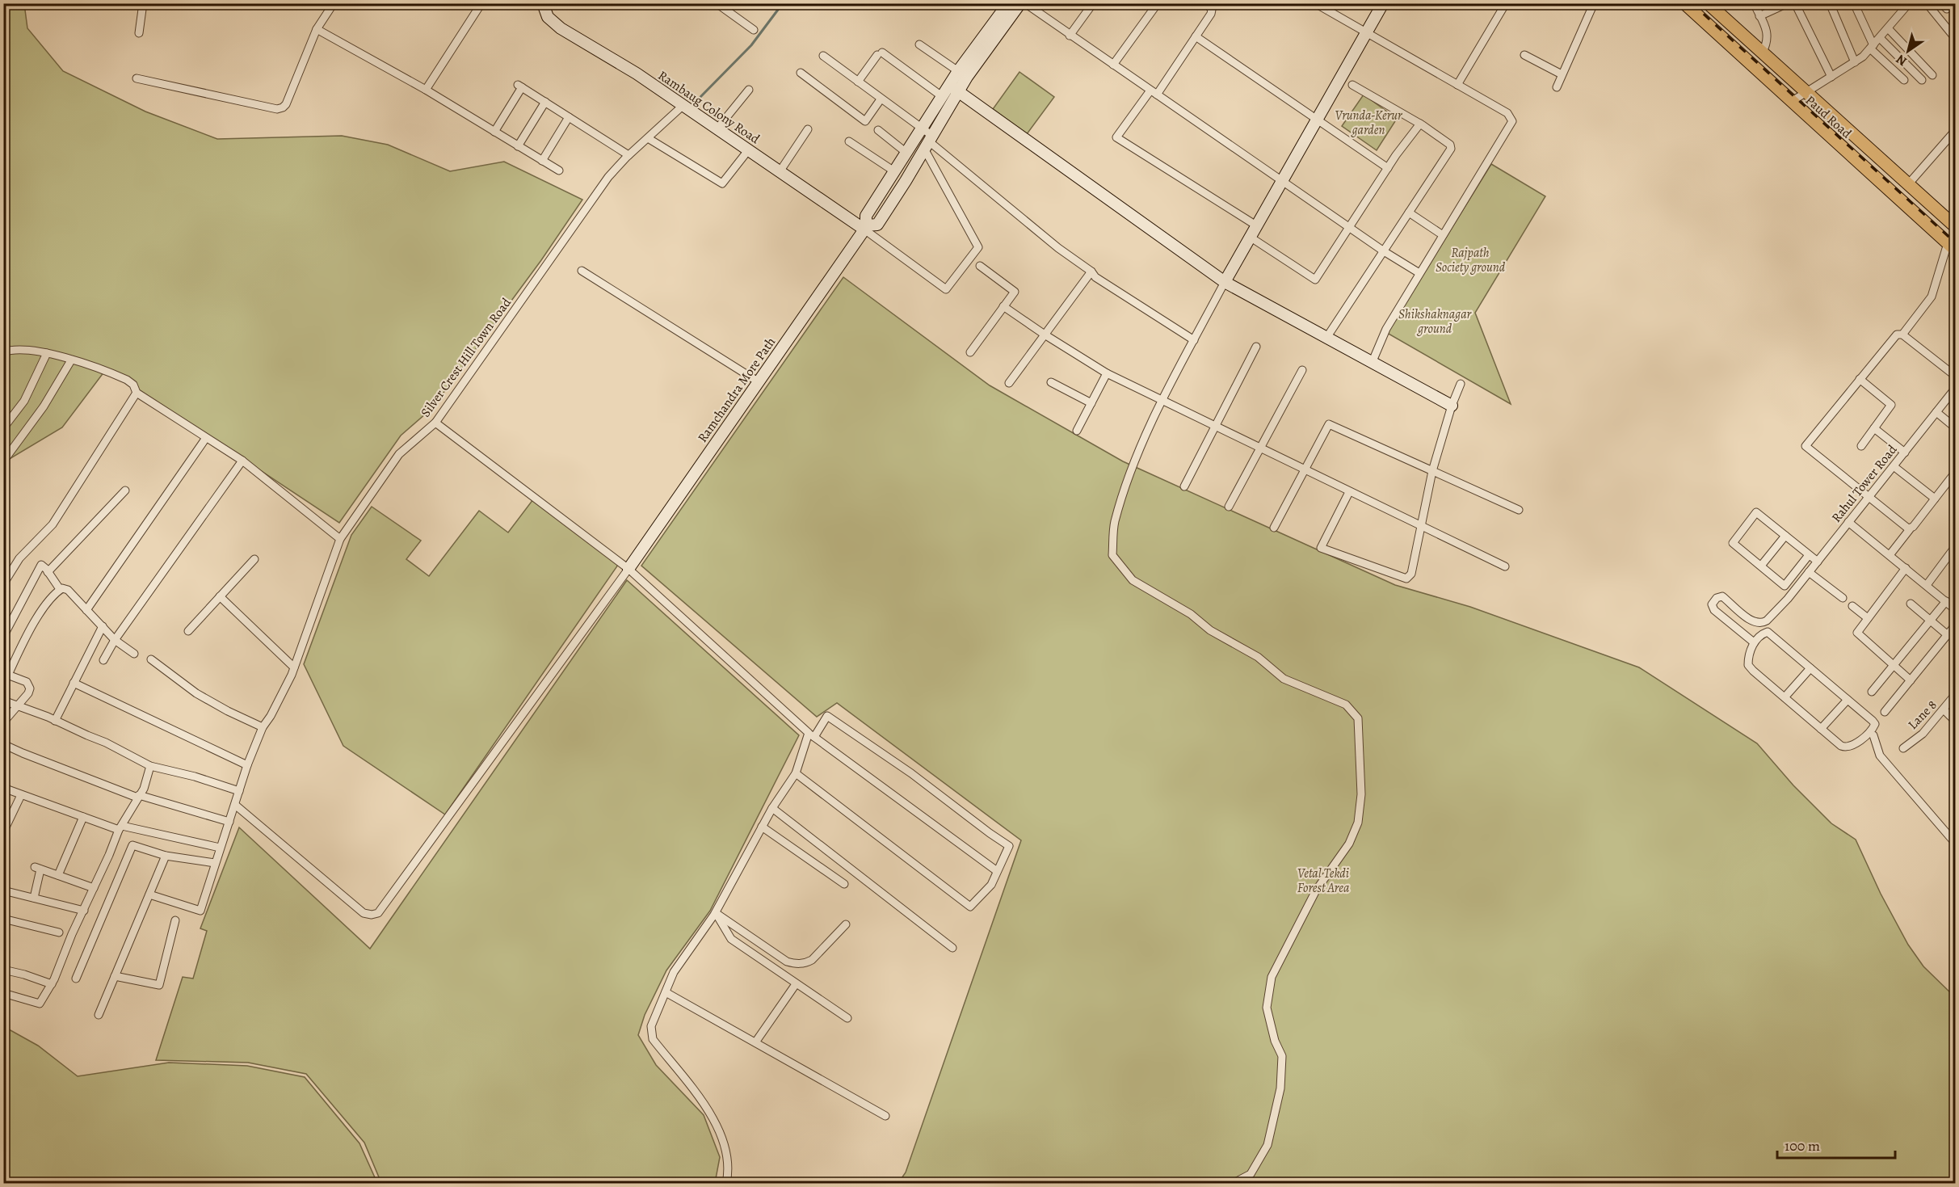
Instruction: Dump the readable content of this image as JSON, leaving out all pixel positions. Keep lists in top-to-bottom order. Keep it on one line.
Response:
{"streets":{"main road":["Paud Road"],"street":["Rambaug Colony Road","Silver Crest Hill Town Road","Ramchandra More Path","Rahul Tower Road","Lane 8"]},"crossings":[["Rambaug Colony Road","Silver Crest Hill Town Road"],["Rambaug Colony Road","Ramchandra More Path"]],"parks":["Vrunda-Kerur garden","Rajpath Society ground","Shikshaknagar ground","Vetal Tekdi Forest Area"],"scale_bar":"100 m","north":"bottom left"}
